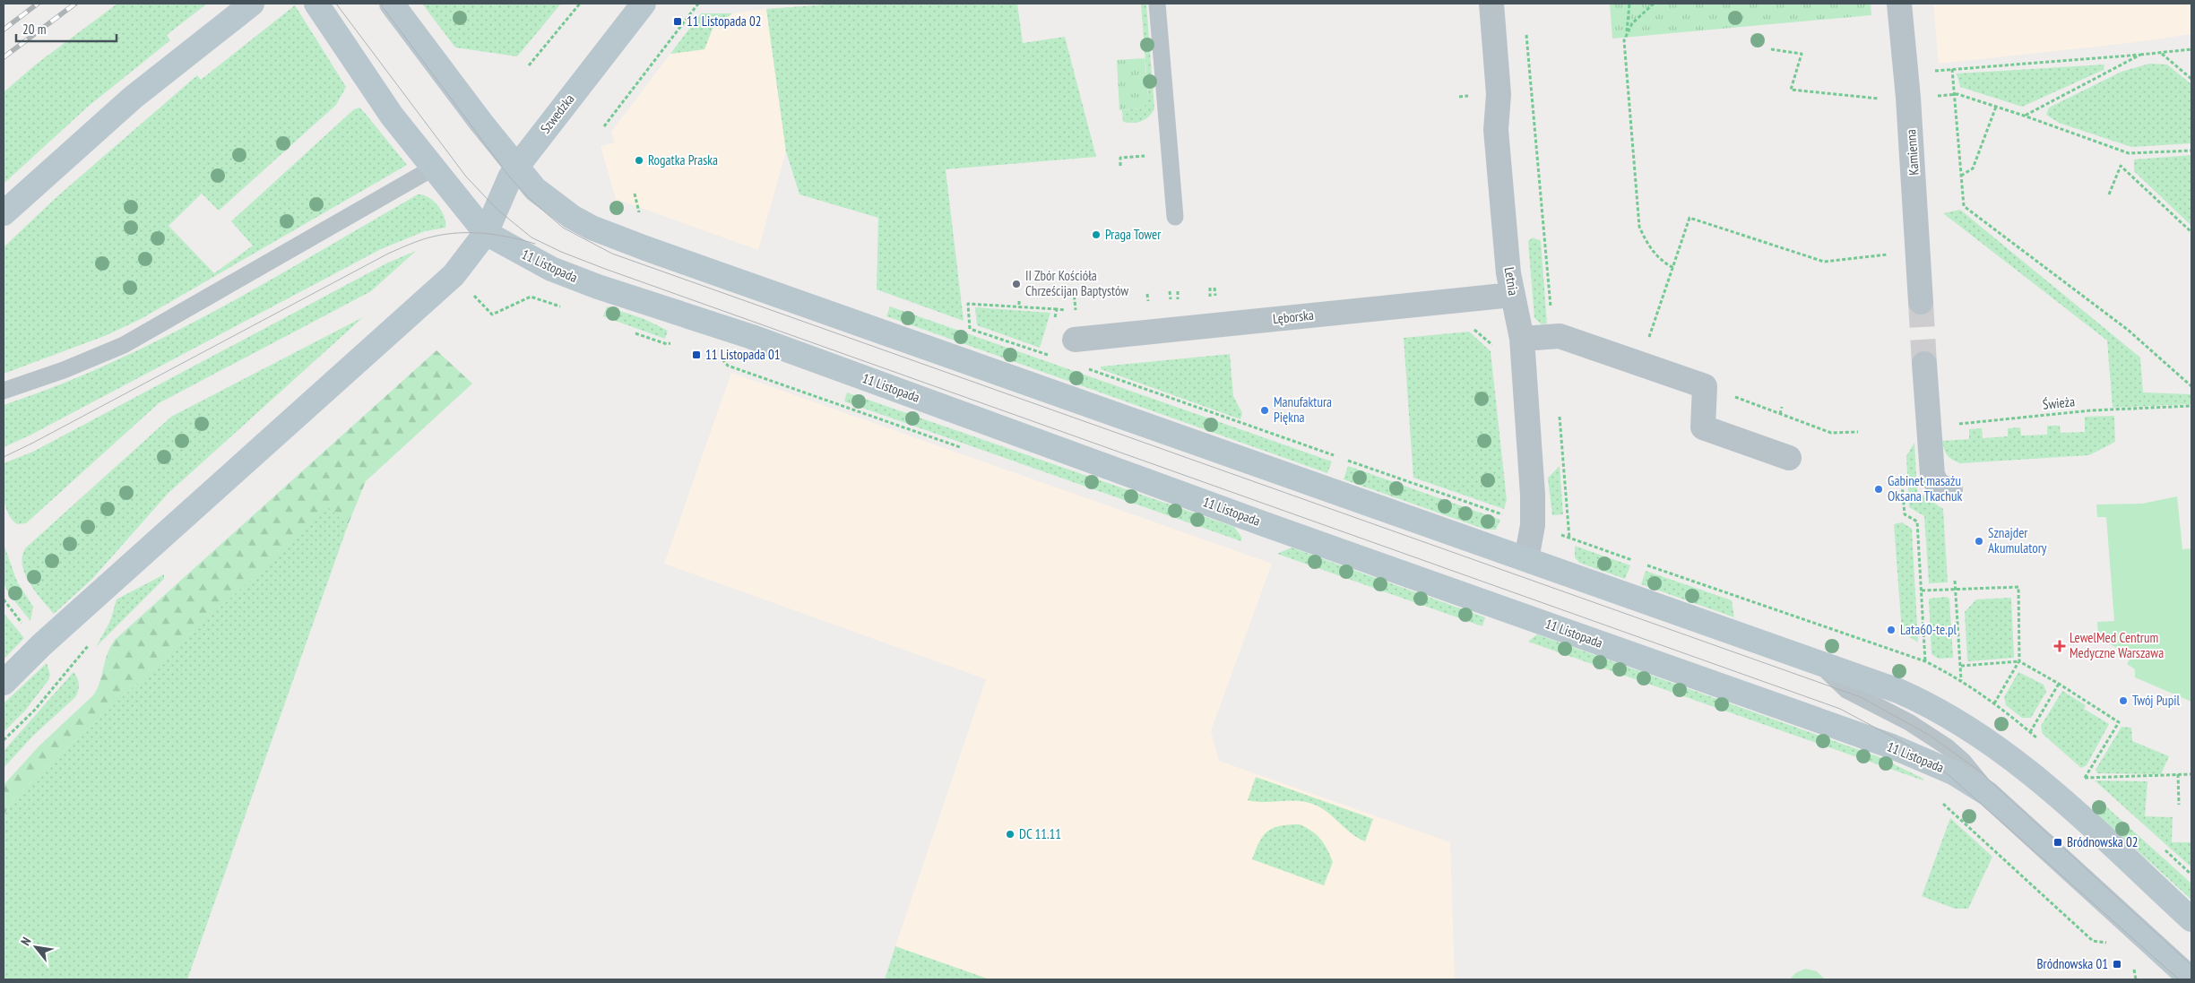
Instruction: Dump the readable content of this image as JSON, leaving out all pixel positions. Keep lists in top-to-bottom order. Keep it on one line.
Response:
{"streets":{"street":["Szwedzka","Kamienna","11 Listopada","Letnia","Lęborska"],"path":["Świeża"]},"crossings":[["Szwedzka","11 Listopada"],["Letnia","Lęborska"]],"places":{"transit":["11 Listopada 02","11 Listopada 01","Bródnowska 02","Bródnowska 01"],"other":["Rogatka Praska","Praga Tower","II Zbór Kościóła Chrześcijan Baptystów","Manufaktura Piękna","Gabinet masażu Oksana Tkachuk","Sznajder Akumulatory","Lata60-te.pl","Twój Pupil","DC 11.11"],"health":["LewelMed Centrum Medyczne Warszawa"]},"scale_bar":"20 m","north":"top left"}
